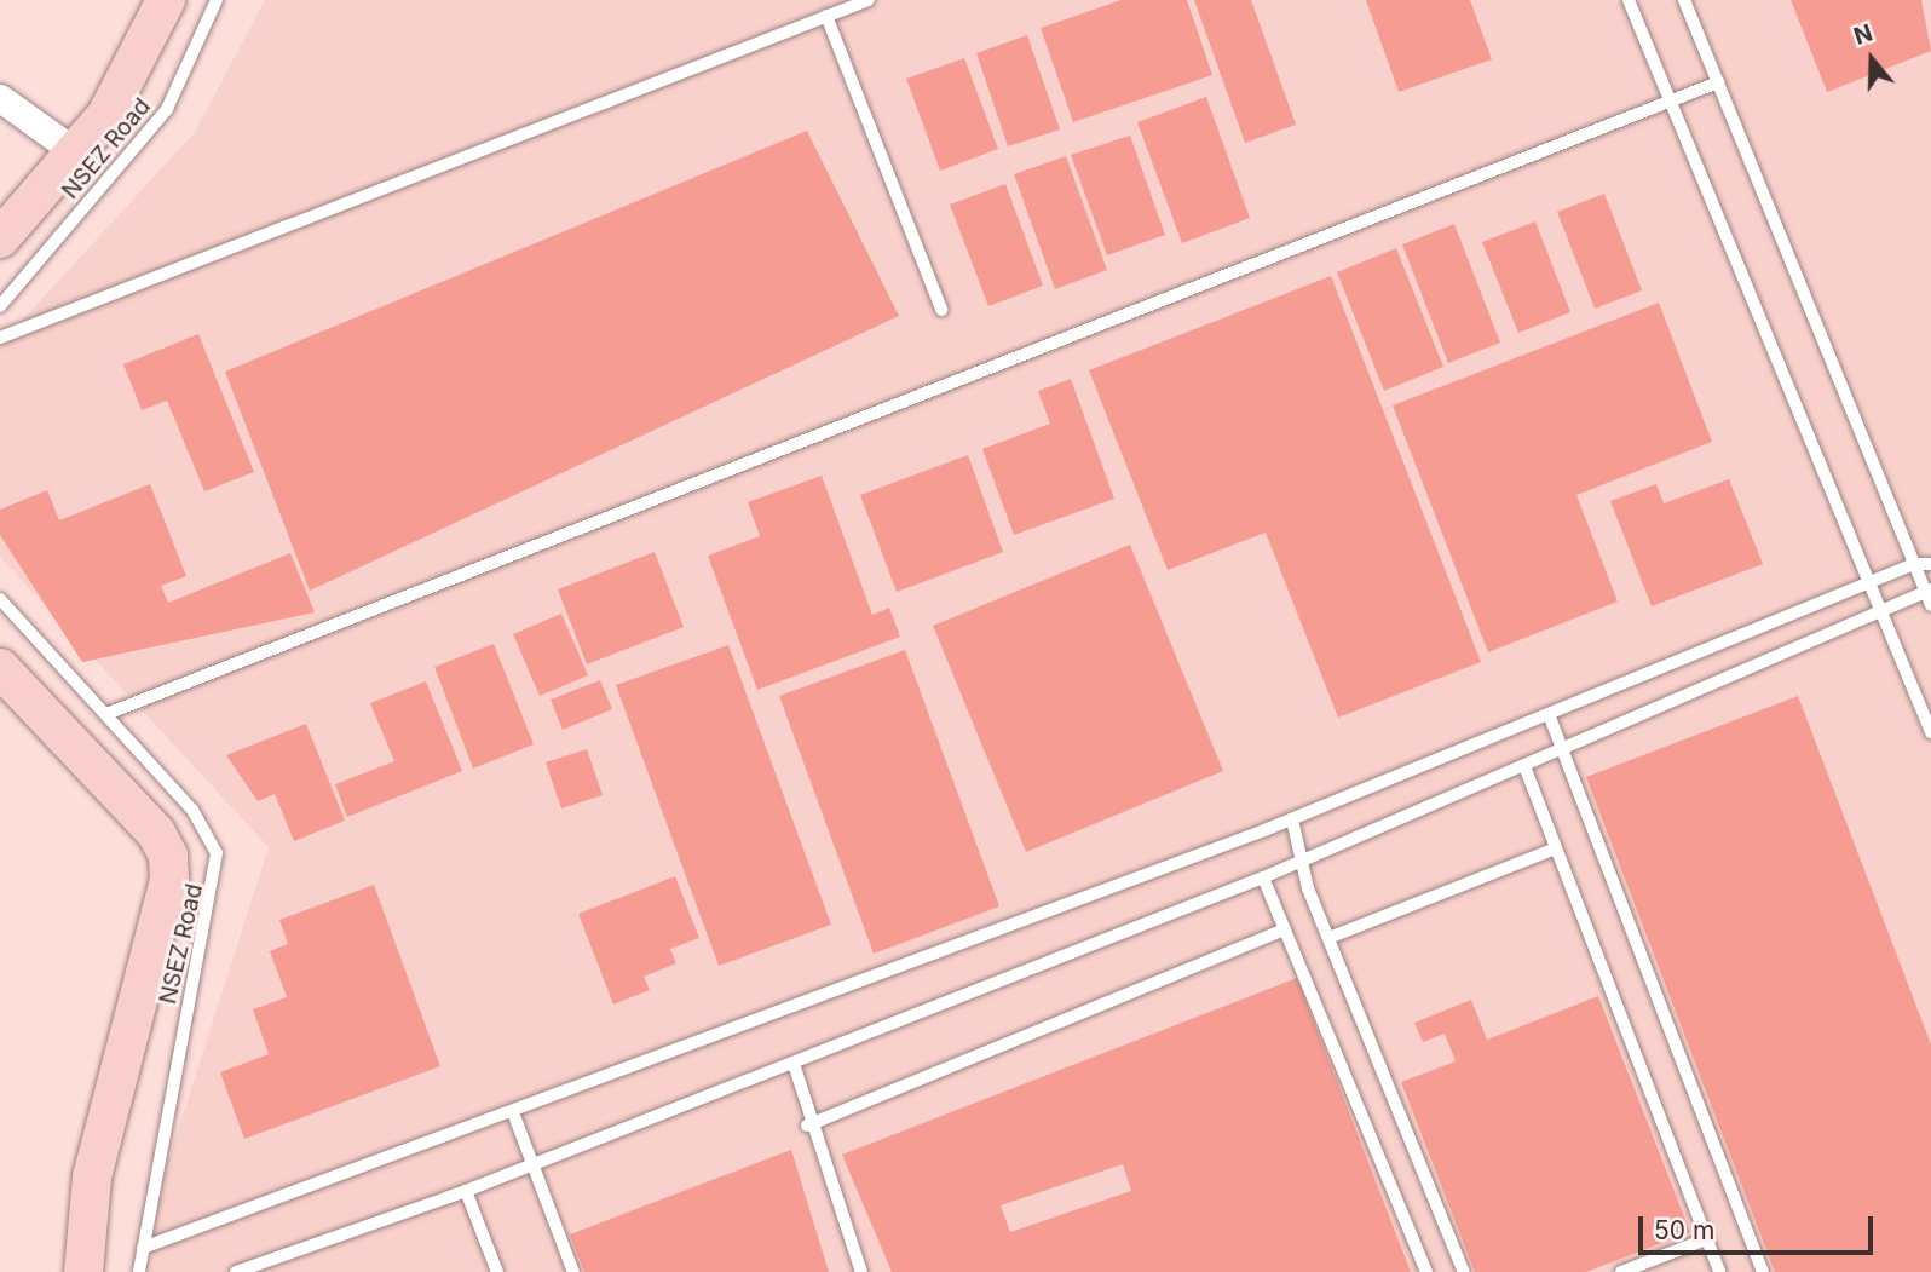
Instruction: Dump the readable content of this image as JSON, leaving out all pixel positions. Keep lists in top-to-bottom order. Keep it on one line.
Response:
{"streets":{"lane":["NSEZ Road"]},"scale_bar":"50 m","north":"top"}
